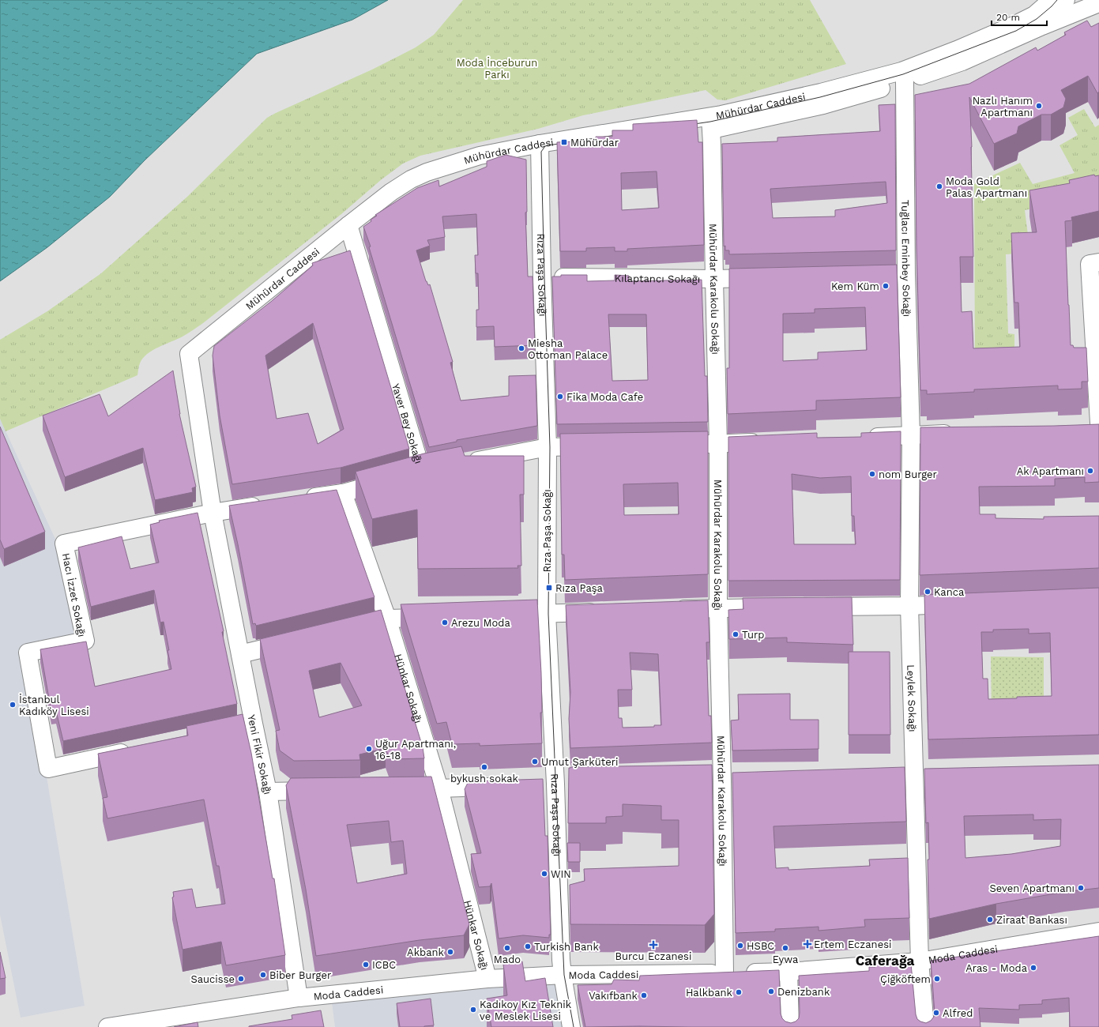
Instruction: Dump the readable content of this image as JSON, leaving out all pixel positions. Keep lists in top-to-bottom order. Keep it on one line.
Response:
{"streets":{"street":["Mühürdar Caddesi","Tuğlacı Eminbey Sokağı","Rıza Paşa Sokağı","Kılaptancı Sokağı","Mühürdar Karakolu Sokağı","Yaver Bey Sokağı","Hacı İzzet Sokağı","Hünkar Sokağı","Leylek Sokağı","Yeni Fikir Sokağı","Moda Caddesi"]},"crossings":[["Mühürdar Caddesi","Tuğlacı Eminbey Sokağı"],["Mühürdar Caddesi","Rıza Paşa Sokağı"],["Mühürdar Caddesi","Mühürdar Karakolu Sokağı"],["Mühürdar Caddesi","Yaver Bey Sokağı"],["Mühürdar Caddesi","Hacı İzzet Sokağı"],["Mühürdar Caddesi","Yeni Fikir Sokağı"],["Tuğlacı Eminbey Sokağı","Leylek Sokağı"],["Rıza Paşa Sokağı","Kılaptancı Sokağı"],["Rıza Paşa Sokağı","Moda Caddesi"],["Kılaptancı Sokağı","Mühürdar Karakolu Sokağı"],["Mühürdar Karakolu Sokağı","Moda Caddesi"],["Hacı İzzet Sokağı","Yeni Fikir Sokağı"],["Hünkar Sokağı","Moda Caddesi"],["Leylek Sokağı","Moda Caddesi"],["Yeni Fikir Sokağı","Moda Caddesi"]],"districts":["Caferağa"],"parks":["Moda İnceburun Parkı"],"places":{"other":["Nazlı Hanım Apartmanı","Moda Gold Palas Apartmanı","Kem Küm","Miesha Ottoman Palace","Fika Moda Cafe","Ak Apartmanı","nom Burger","Kanca","Arezu Moda","Turp","İstanbul Kadıköy Lisesi","Uğur Apartmanı, 16-18","Umut Şarküteri","bykush sokak","WIN","Seven Apartmanı","Ziraat Bankası","HSBC","Turkish Bank","Mado","Eywa","Akbank","ICBC","Aras - Moda","Biber Burger","Saucisse","Çiğköftem","Denizbank","Halkbank","Vakıfbank","Kadıkoy Kız Teknik ve Meslek Lisesi","Alfred"],"transit":["Mühürdar","Rıza Paşa"],"health":["Ertem Eczanesi","Burcu Eczanesi"]},"scale_bar":"20 m"}
